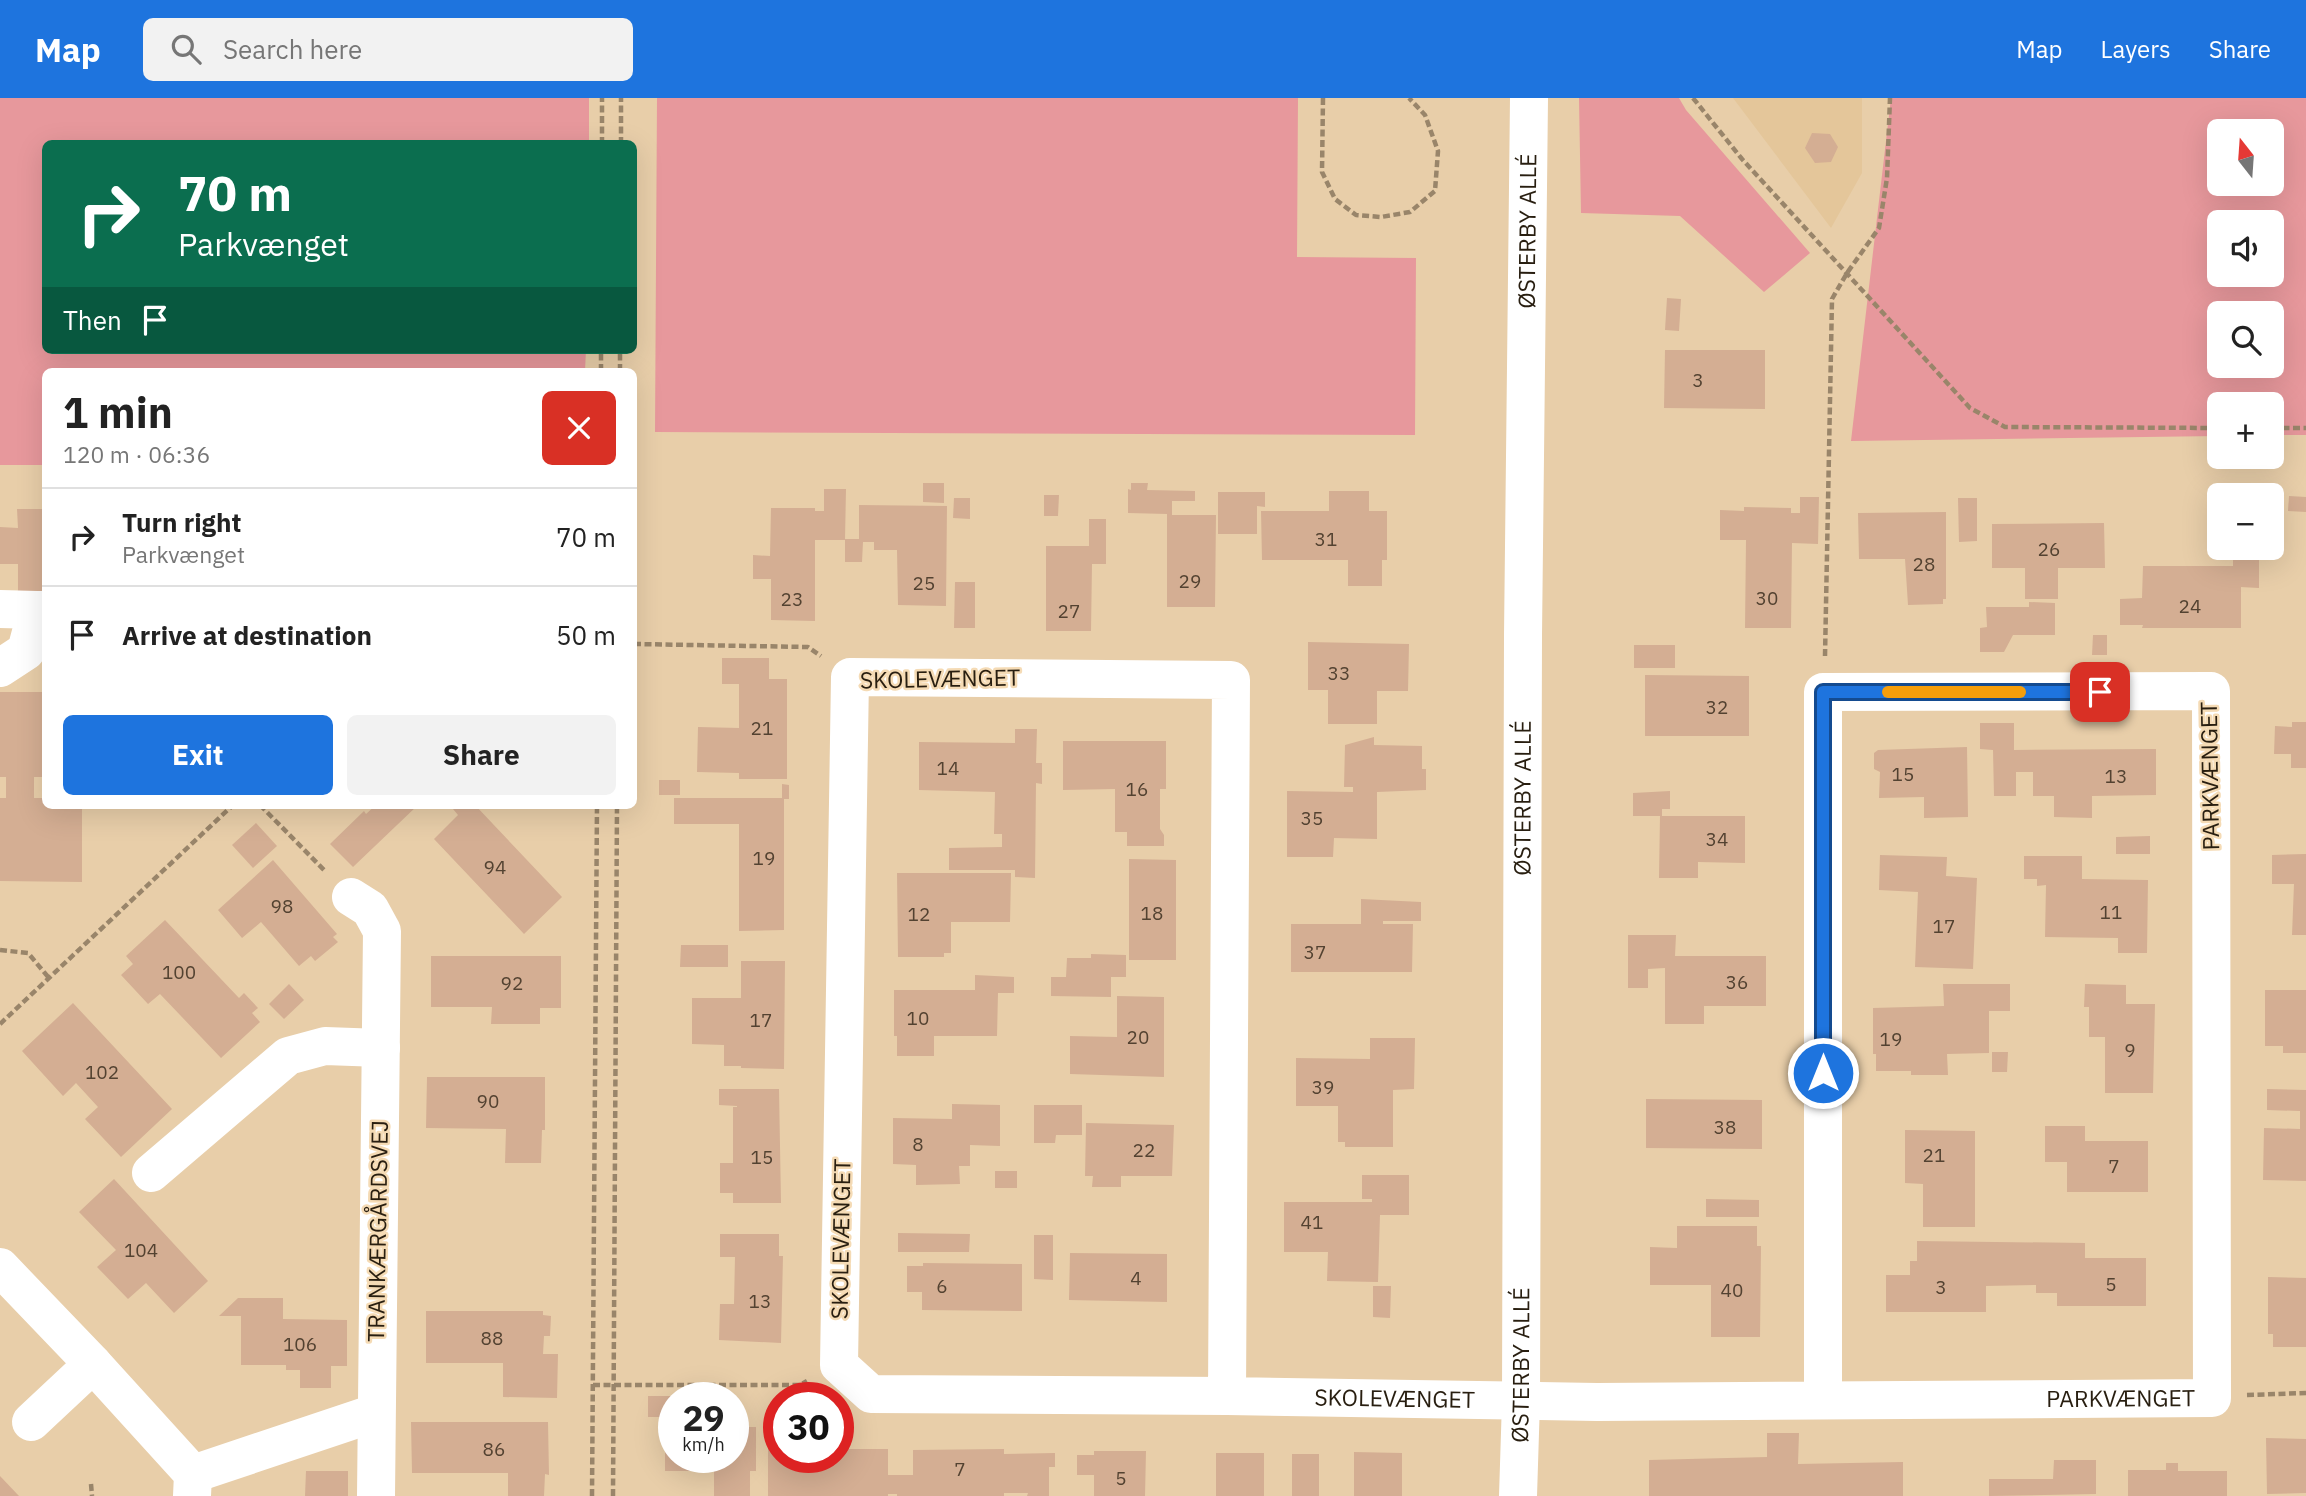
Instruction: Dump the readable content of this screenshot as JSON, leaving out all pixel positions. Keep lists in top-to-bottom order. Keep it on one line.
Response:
{"streets":{"street":["ØSTERBY ALLÉ","SKOLEVÆNGET","PARKVÆNGET","TRANKÆRGÅRDSVEJ"]},"crossings":[["ØSTERBY ALLÉ","SKOLEVÆNGET"],["ØSTERBY ALLÉ","PARKVÆNGET"],["SKOLEVÆNGET","PARKVÆNGET"]],"house_numbers":["3","31","26","28","29","25","30","23","24","27","33","32","21","14","15","13","16","35","34","19","94","98","11","18","12","17","37","100","36","92","10","17","20","19","9","102","39","90","38","8","22","21","15","7","41","104","4","5","6","3","40","13","88","106","86","7","5"],"north":"top","page":{"header":"Map","search":"Search here","nav":["Map","Layers","Share"],"map_buttons":["+","−"],"turn":["70 m","Parkvænget"],"then":"Then","heading":["1 min","120 m · 06:36"],"list":[{"name":"Turn right","note":"Parkvænget","value":"70 m"},{"name":"Arrive at destination","value":"50 m"}],"buttons":["Exit","Share"],"speed":"29 km/h","limit":"30"}}
